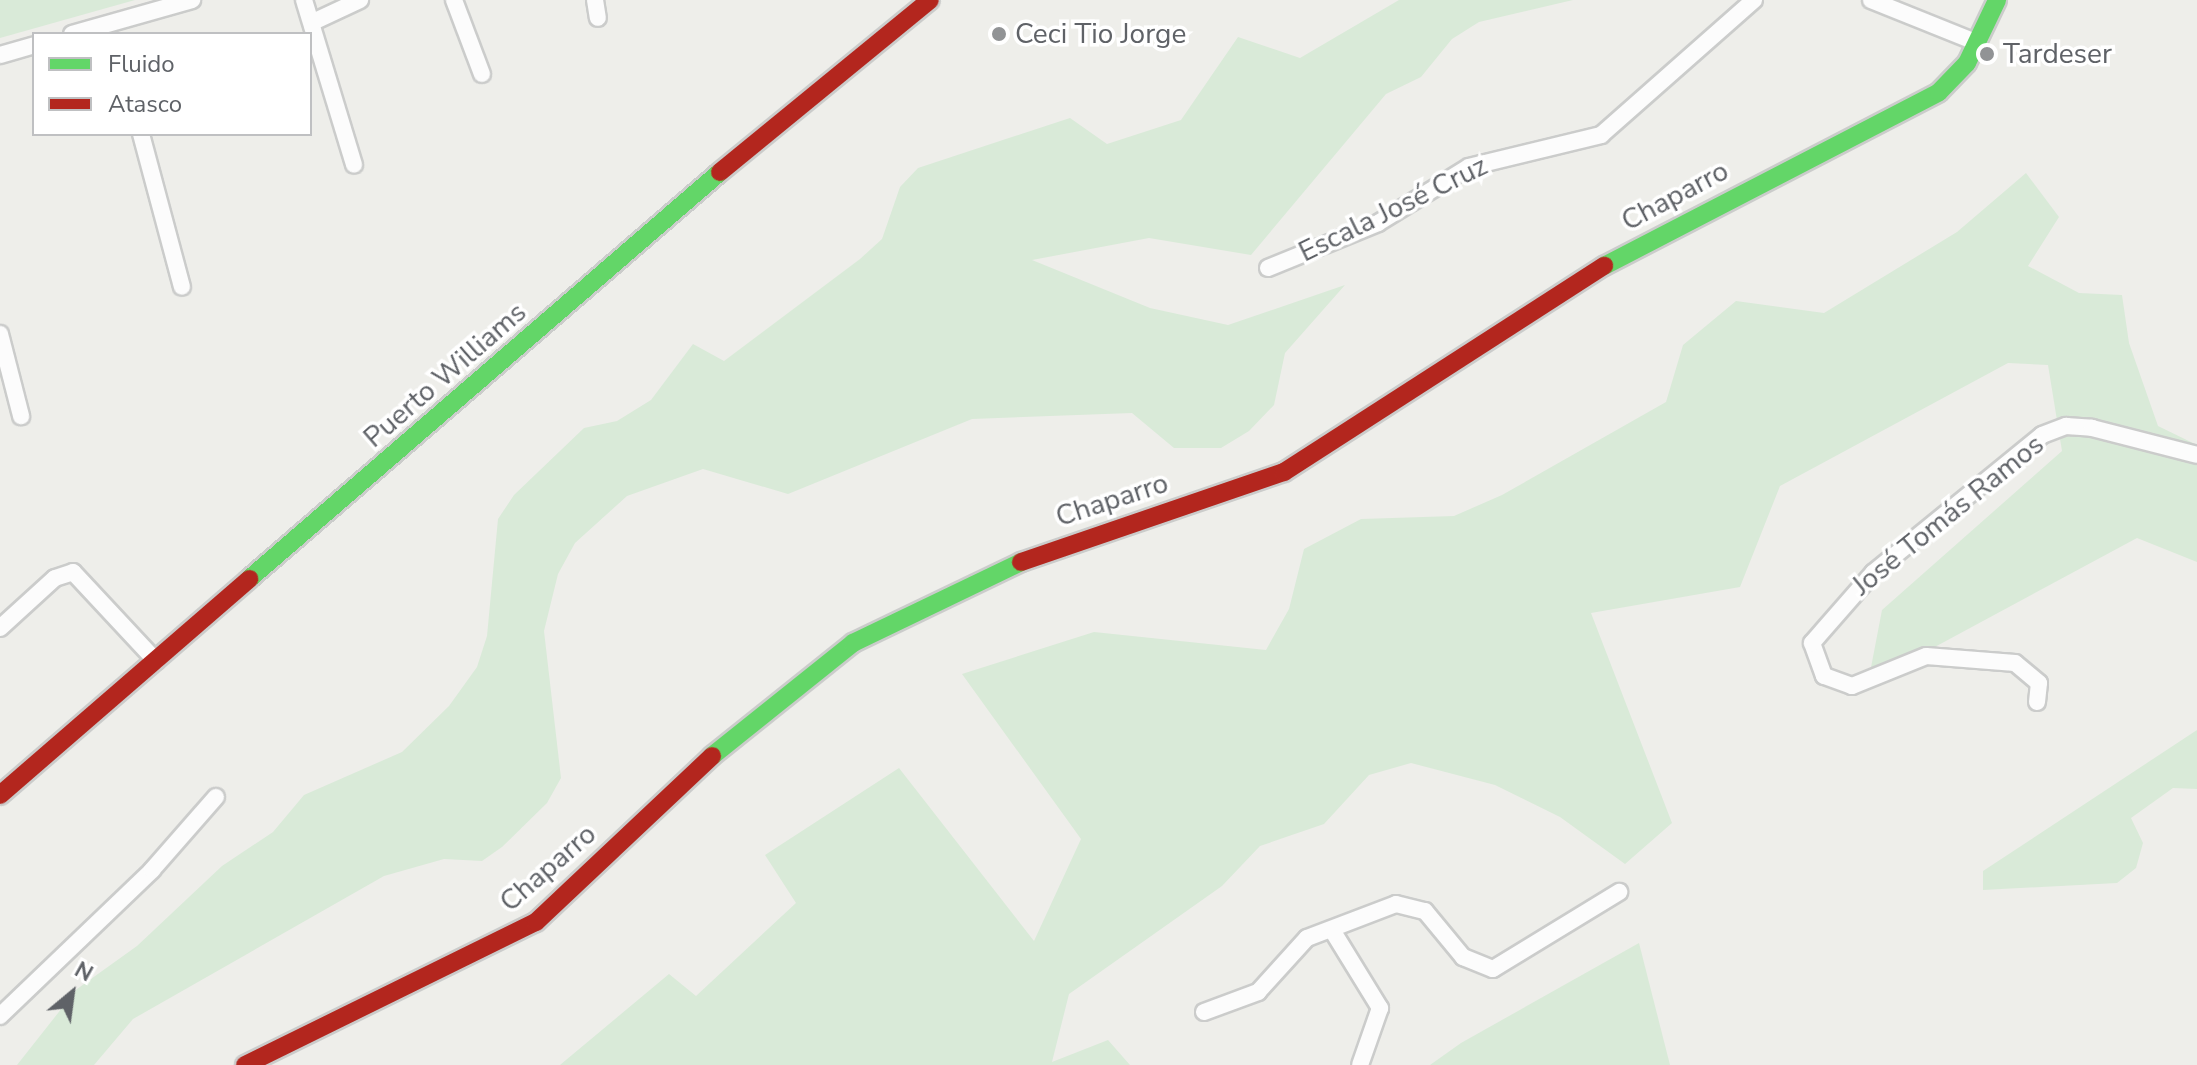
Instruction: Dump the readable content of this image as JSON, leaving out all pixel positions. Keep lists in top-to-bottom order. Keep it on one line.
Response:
{"streets":{"street":["Chaparro","Escala José Cruz","Puerto Williams","José Tomás Ramos"]},"places":["Ceci Tio Jorge","Tardeser"],"legend":["Fluido","Atasco"],"north":"top right"}
